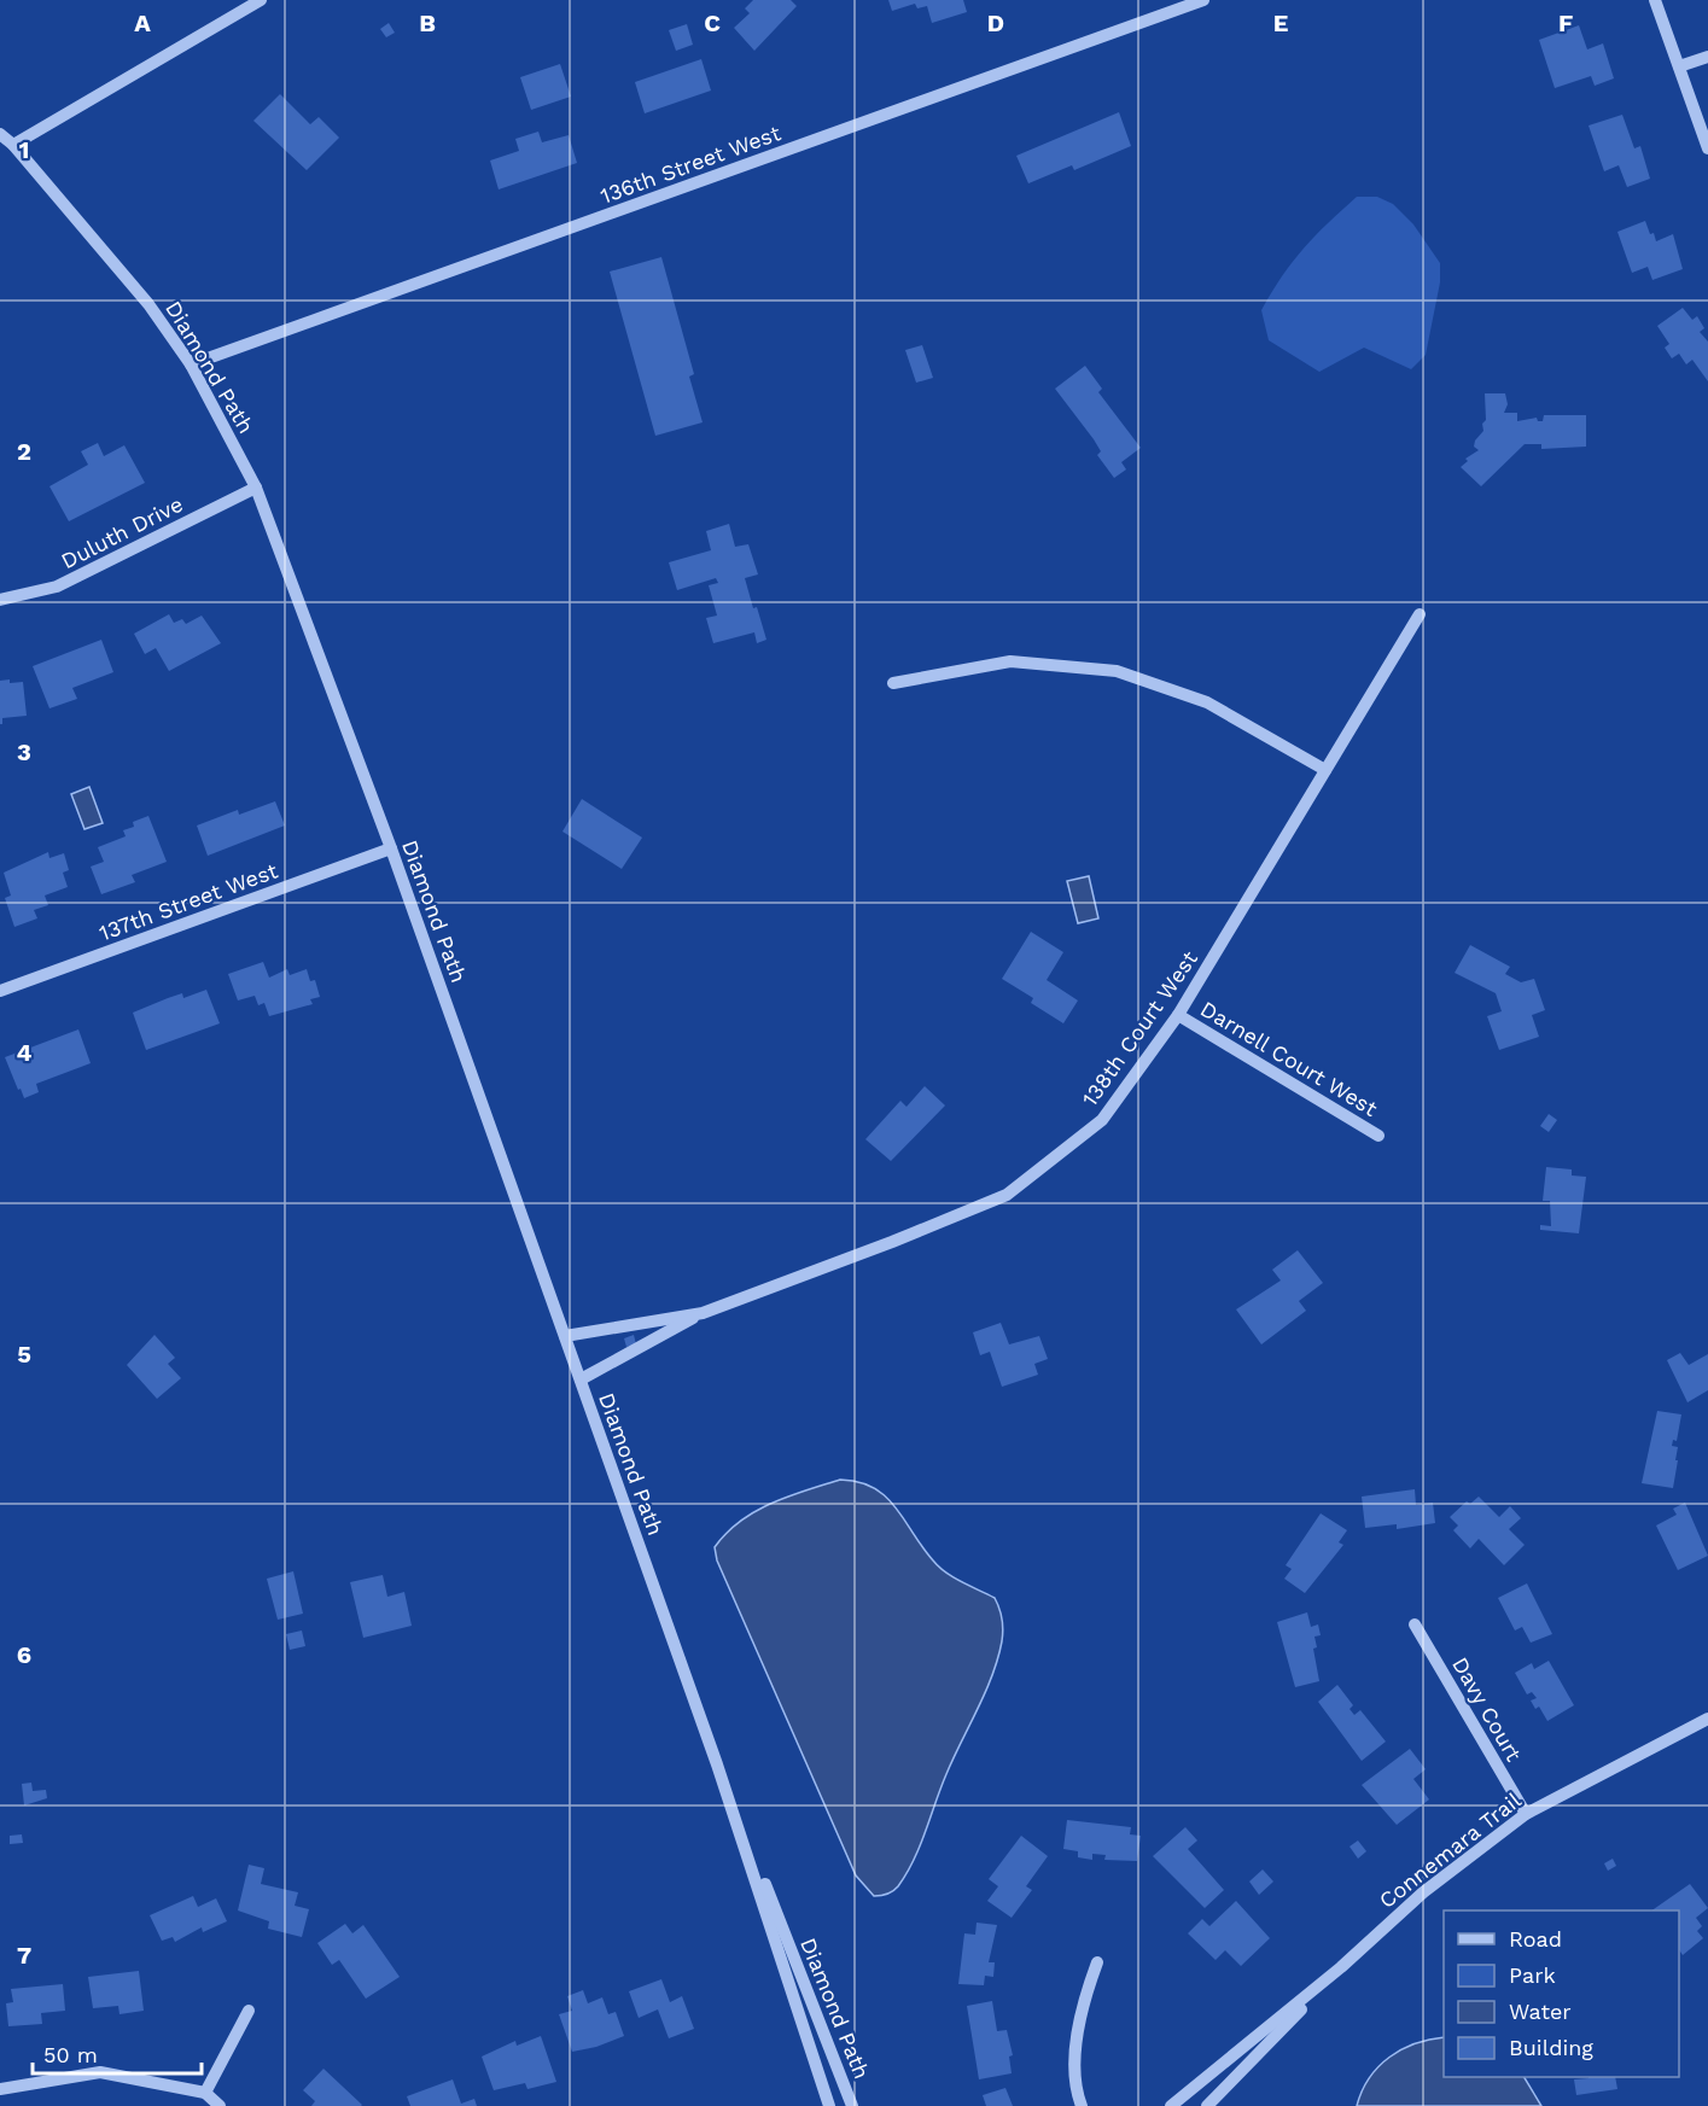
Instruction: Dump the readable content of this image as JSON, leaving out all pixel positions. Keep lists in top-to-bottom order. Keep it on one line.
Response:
{"streets":{"street":["136th Street West","Diamond Path","Duluth Drive","137th Street West","138th Court West","Darnell Court West","Davy Court","Connemara Trail"]},"crossings":[["136th Street West","Diamond Path"],["Diamond Path","Duluth Drive"],["Diamond Path","137th Street West"],["Diamond Path","138th Court West"],["138th Court West","Darnell Court West"],["Davy Court","Connemara Trail"]],"legend":["Road","Park","Water","Building"],"scale_bar":"50 m","grid":{"columns":["A","B","C","D","E","F"],"rows":["1","2","3","4","5","6","7"]}}
